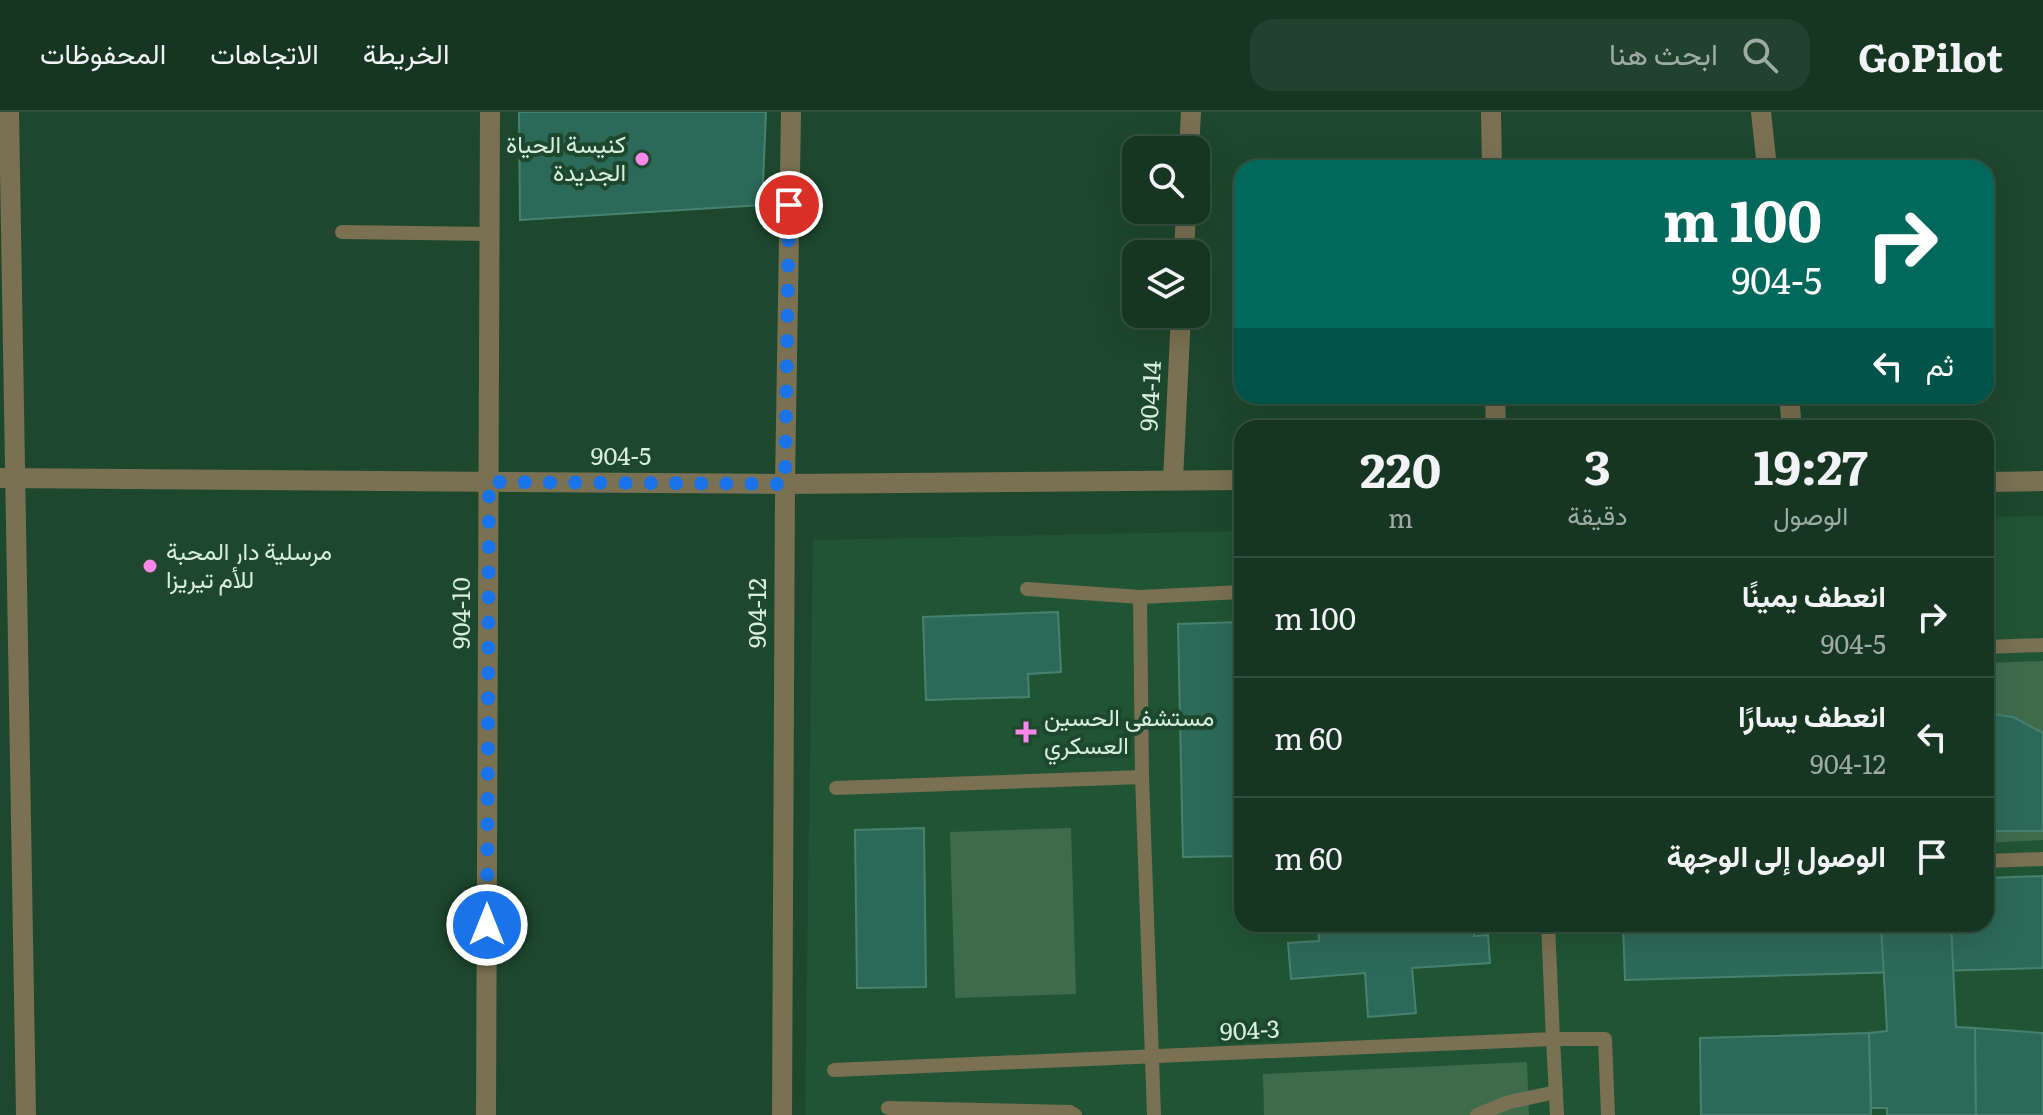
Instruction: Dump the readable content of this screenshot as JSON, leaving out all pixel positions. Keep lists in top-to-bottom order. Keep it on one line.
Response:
{"streets":{"street":["904-14","904-5","904-10","904-12"],"lane":["904-3"]},"crossings":[["904-14","904-5"],["904-5","904-10"],["904-5","904-12"]],"places":{"other":["كنيسة الحياة الجديدة","مرسلية دار المحبة للأم تيريزا"],"health":["مستشفى الحسين العسكري"]},"page":{"header":"GoPilot","search":"ابحث هنا","nav":["الخريطة","الاتجاهات","المحفوظات"],"turn":["100 m","904-5"],"then":"ثم","eta":["19:27","الوصول","3","دقيقة","220","m"],"list":[{"name":"انعطف يمينًا","note":"904-5","value":"100 m"},{"name":"انعطف يسارًا","note":"904-12","value":"60 m"},{"name":"الوصول إلى الوجهة","value":"60 m"}]}}
